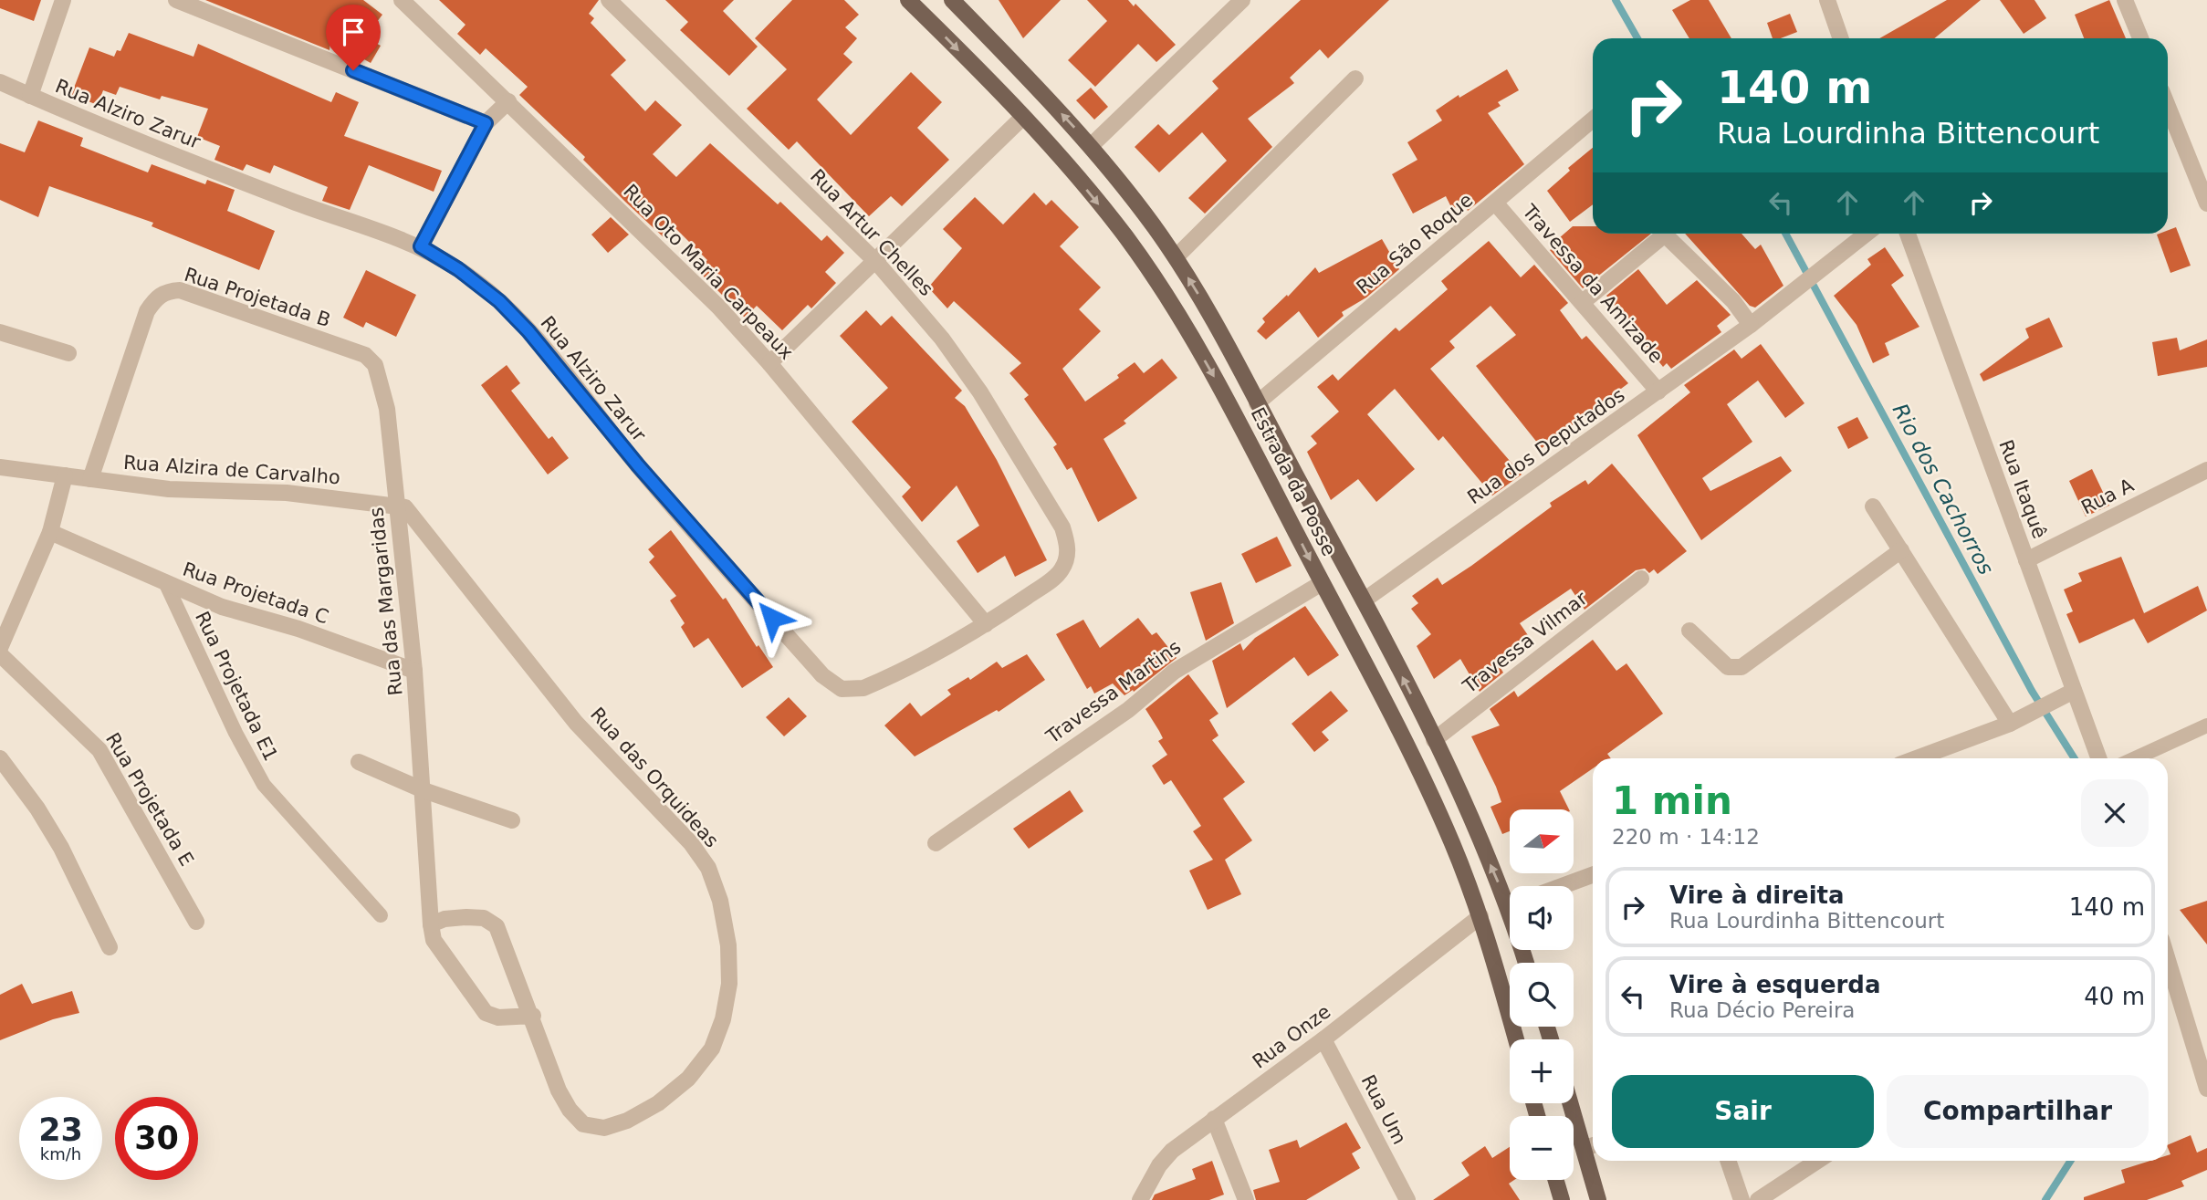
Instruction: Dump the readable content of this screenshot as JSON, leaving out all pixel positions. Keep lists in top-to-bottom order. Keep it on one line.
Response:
{"streets":{"main road":["Estrada da Posse"],"street":["Rua Alziro Zarur","Rua Artur Chelles","Rua São Roque","Rua Oto Maria Carpeaux","Travessa da Amizade","Rua Projetada B","Rua dos Deputados","Rua Alzira de Carvalho","Rua Itaquê","Rua A","Rua Projetada C","Rua das Margaridas","Travessa Vilmar","Travessa Martins","Rua das Orquideas","Rua Projetada E","Rua Onze","Rua Um"],"lane":["Rua Projetada E1"]},"crossings":[["Rua Alziro Zarur","Rua Artur Chelles"],["Rua Alziro Zarur","Rua Oto Maria Carpeaux"],["Rua Artur Chelles","Rua Oto Maria Carpeaux"],["Rua São Roque","Travessa da Amizade"],["Rua São Roque","Estrada da Posse"],["Travessa da Amizade","Rua dos Deputados"],["Rua Projetada B","Rua Alzira de Carvalho"],["Rua Projetada B","Rua das Margaridas"],["Rua dos Deputados","Estrada da Posse"],["Rua Alzira de Carvalho","Rua das Margaridas"],["Rua Alzira de Carvalho","Rua das Orquideas"],["Estrada da Posse","Travessa Vilmar"],["Estrada da Posse","Travessa Martins"],["Estrada da Posse","Rua Onze"],["Rua Itaquê","Rua A"],["Rua Projetada C","Rua das Margaridas"],["Rua Projetada C","Rua Projetada E1"],["Rua das Margaridas","Rua das Orquideas"],["Rua Onze","Rua Um"]],"water":["Rio dos Cachorros"],"north":"right","page":{"turn":["140 m","Rua Lourdinha Bittencourt"],"heading":["1 min","220 m · 14:12"],"map_buttons":["+","−"],"list":[{"name":"Vire à direita","note":"Rua Lourdinha Bittencourt","value":"140 m"},{"name":"Vire à esquerda","note":"Rua Décio Pereira","value":"40 m"}],"buttons":["Sair","Compartilhar"],"speed":"23 km/h","limit":"30"}}
